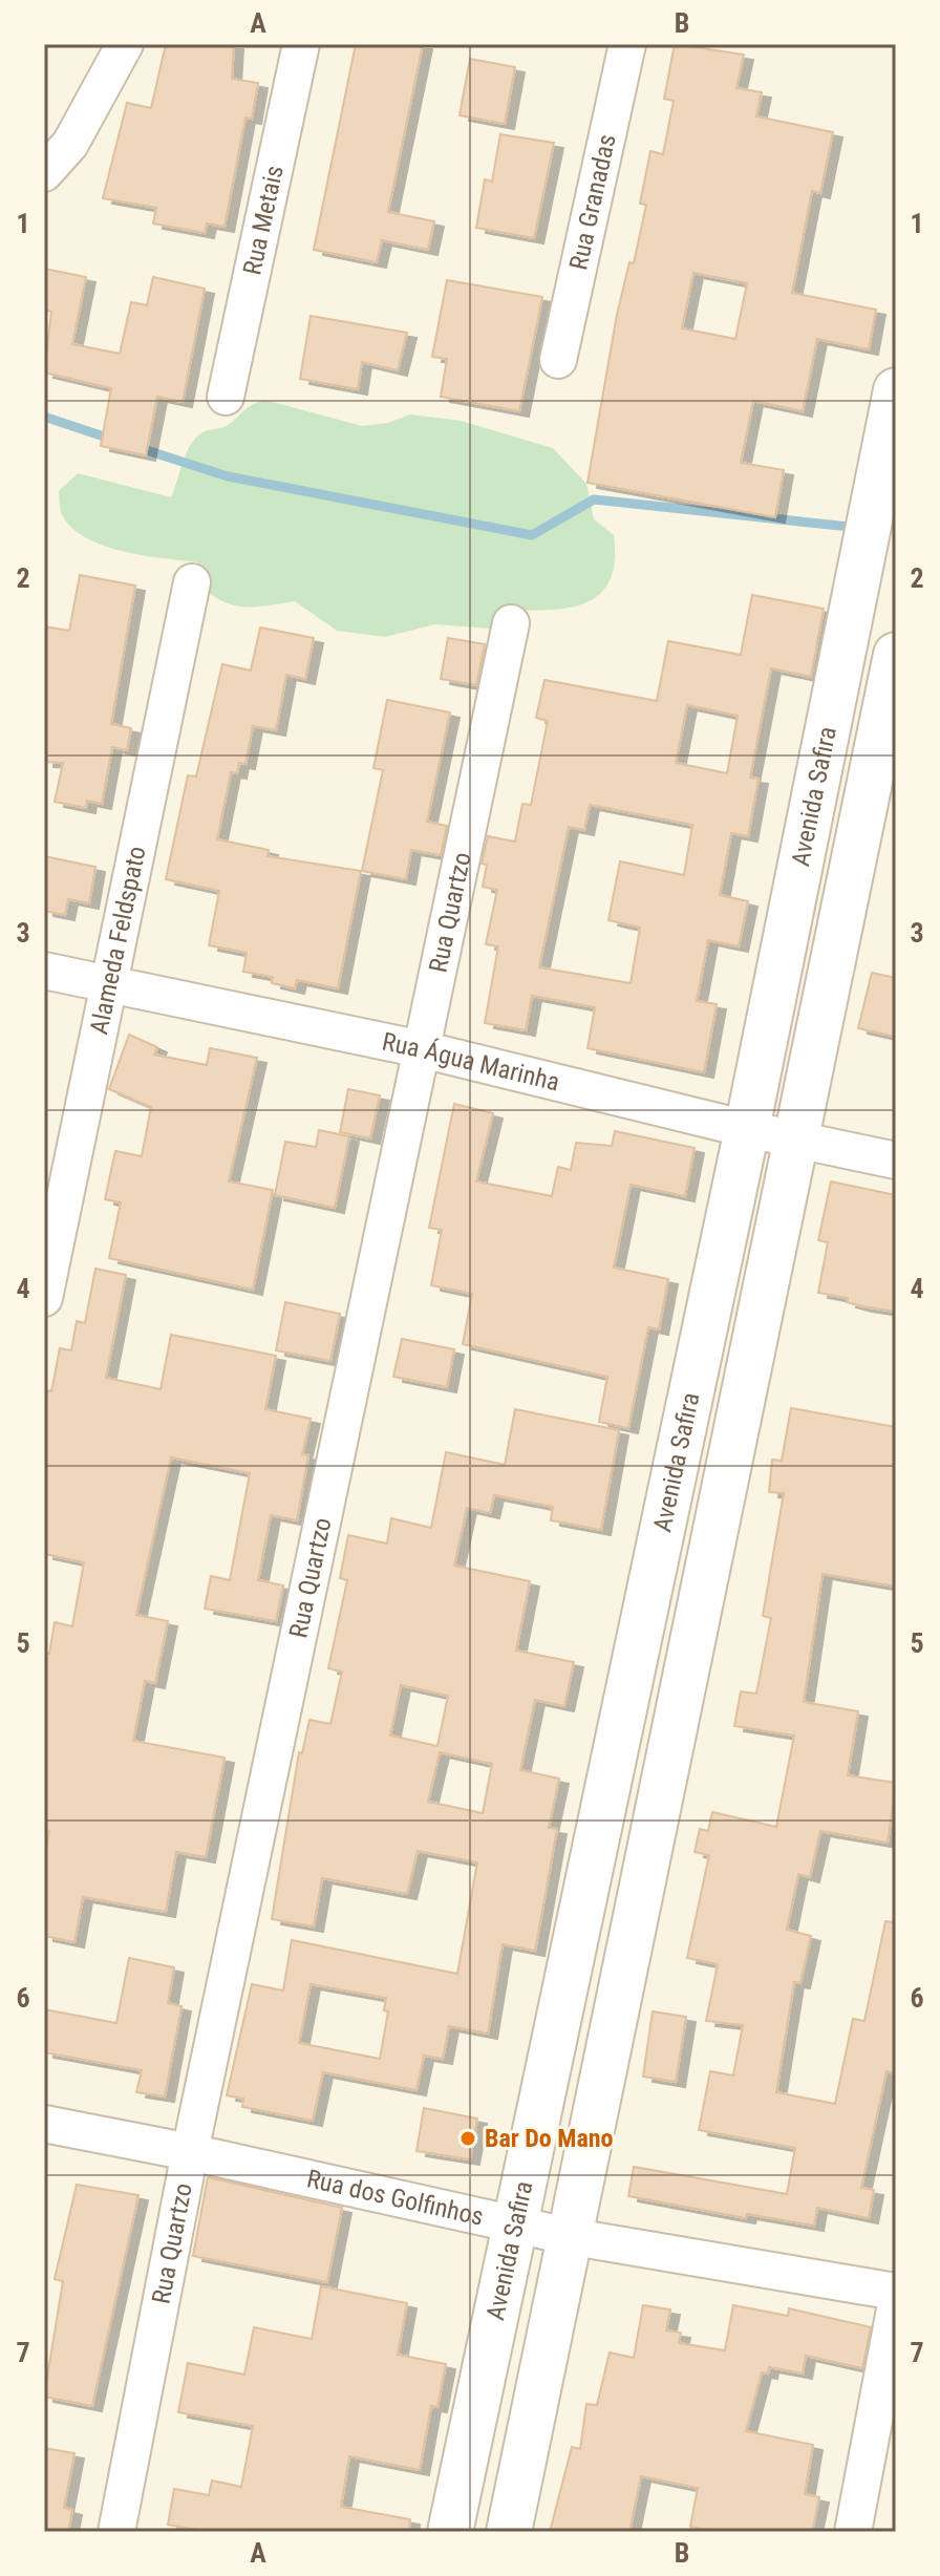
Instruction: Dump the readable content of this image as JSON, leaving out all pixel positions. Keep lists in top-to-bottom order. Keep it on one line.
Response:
{"streets":{"street":["Rua Granadas","Rua Metais","Avenida Safira","Rua Quartzo","Alameda Feldspato","Rua Água Marinha","Rua dos Golfinhos"]},"crossings":[["Avenida Safira","Rua Água Marinha"],["Avenida Safira","Rua dos Golfinhos"],["Rua Quartzo","Rua Água Marinha"],["Rua Quartzo","Rua dos Golfinhos"],["Alameda Feldspato","Rua Água Marinha"]],"places":["Bar Do Mano"],"grid":{"columns":["A","B"],"rows":["1","2","3","4","5","6","7"]}}
